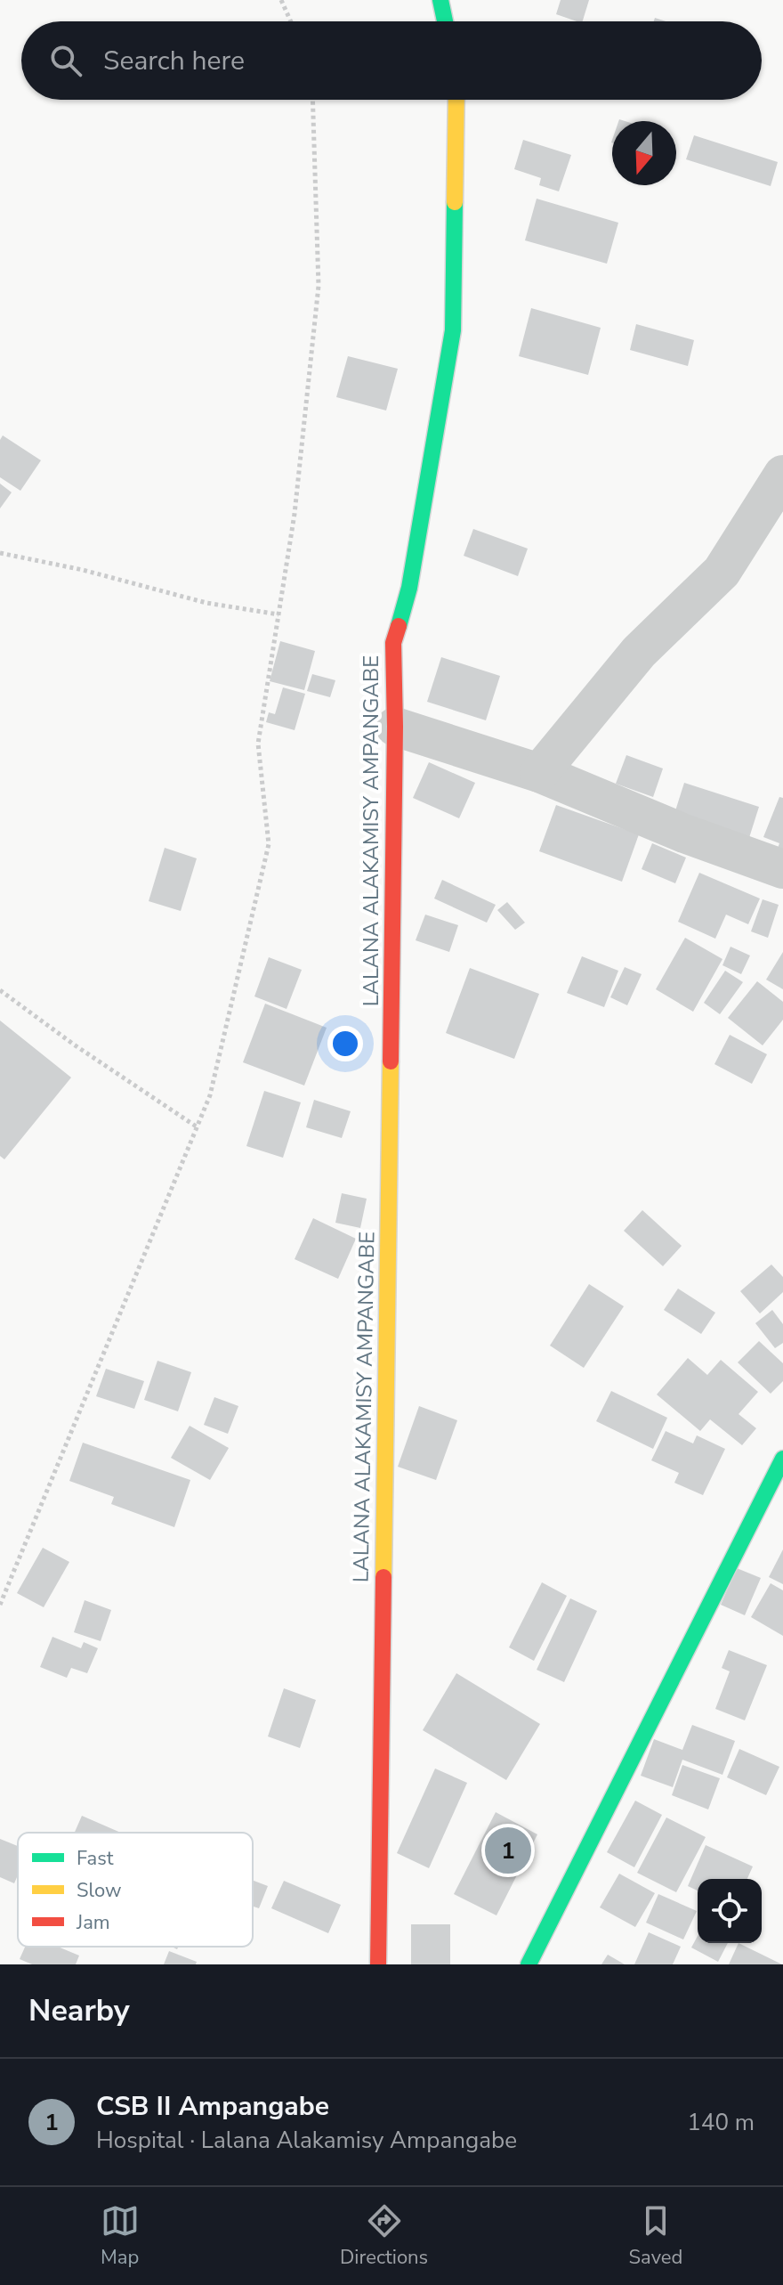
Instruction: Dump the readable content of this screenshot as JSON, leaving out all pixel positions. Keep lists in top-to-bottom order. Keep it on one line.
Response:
{"streets":{"street":["LALANA ALAKAMISY AMPANGABE"]},"legend":["Fast","Slow","Jam"],"north":"bottom","page":{"search":"Search here","pins":"1","heading":"Nearby","list":[{"mark":"1","name":"CSB II Ampangabe","note":"Hospital · Lalana Alakamisy Ampangabe","value":"140 m"}],"nav":["Map","Directions","Saved"]}}
